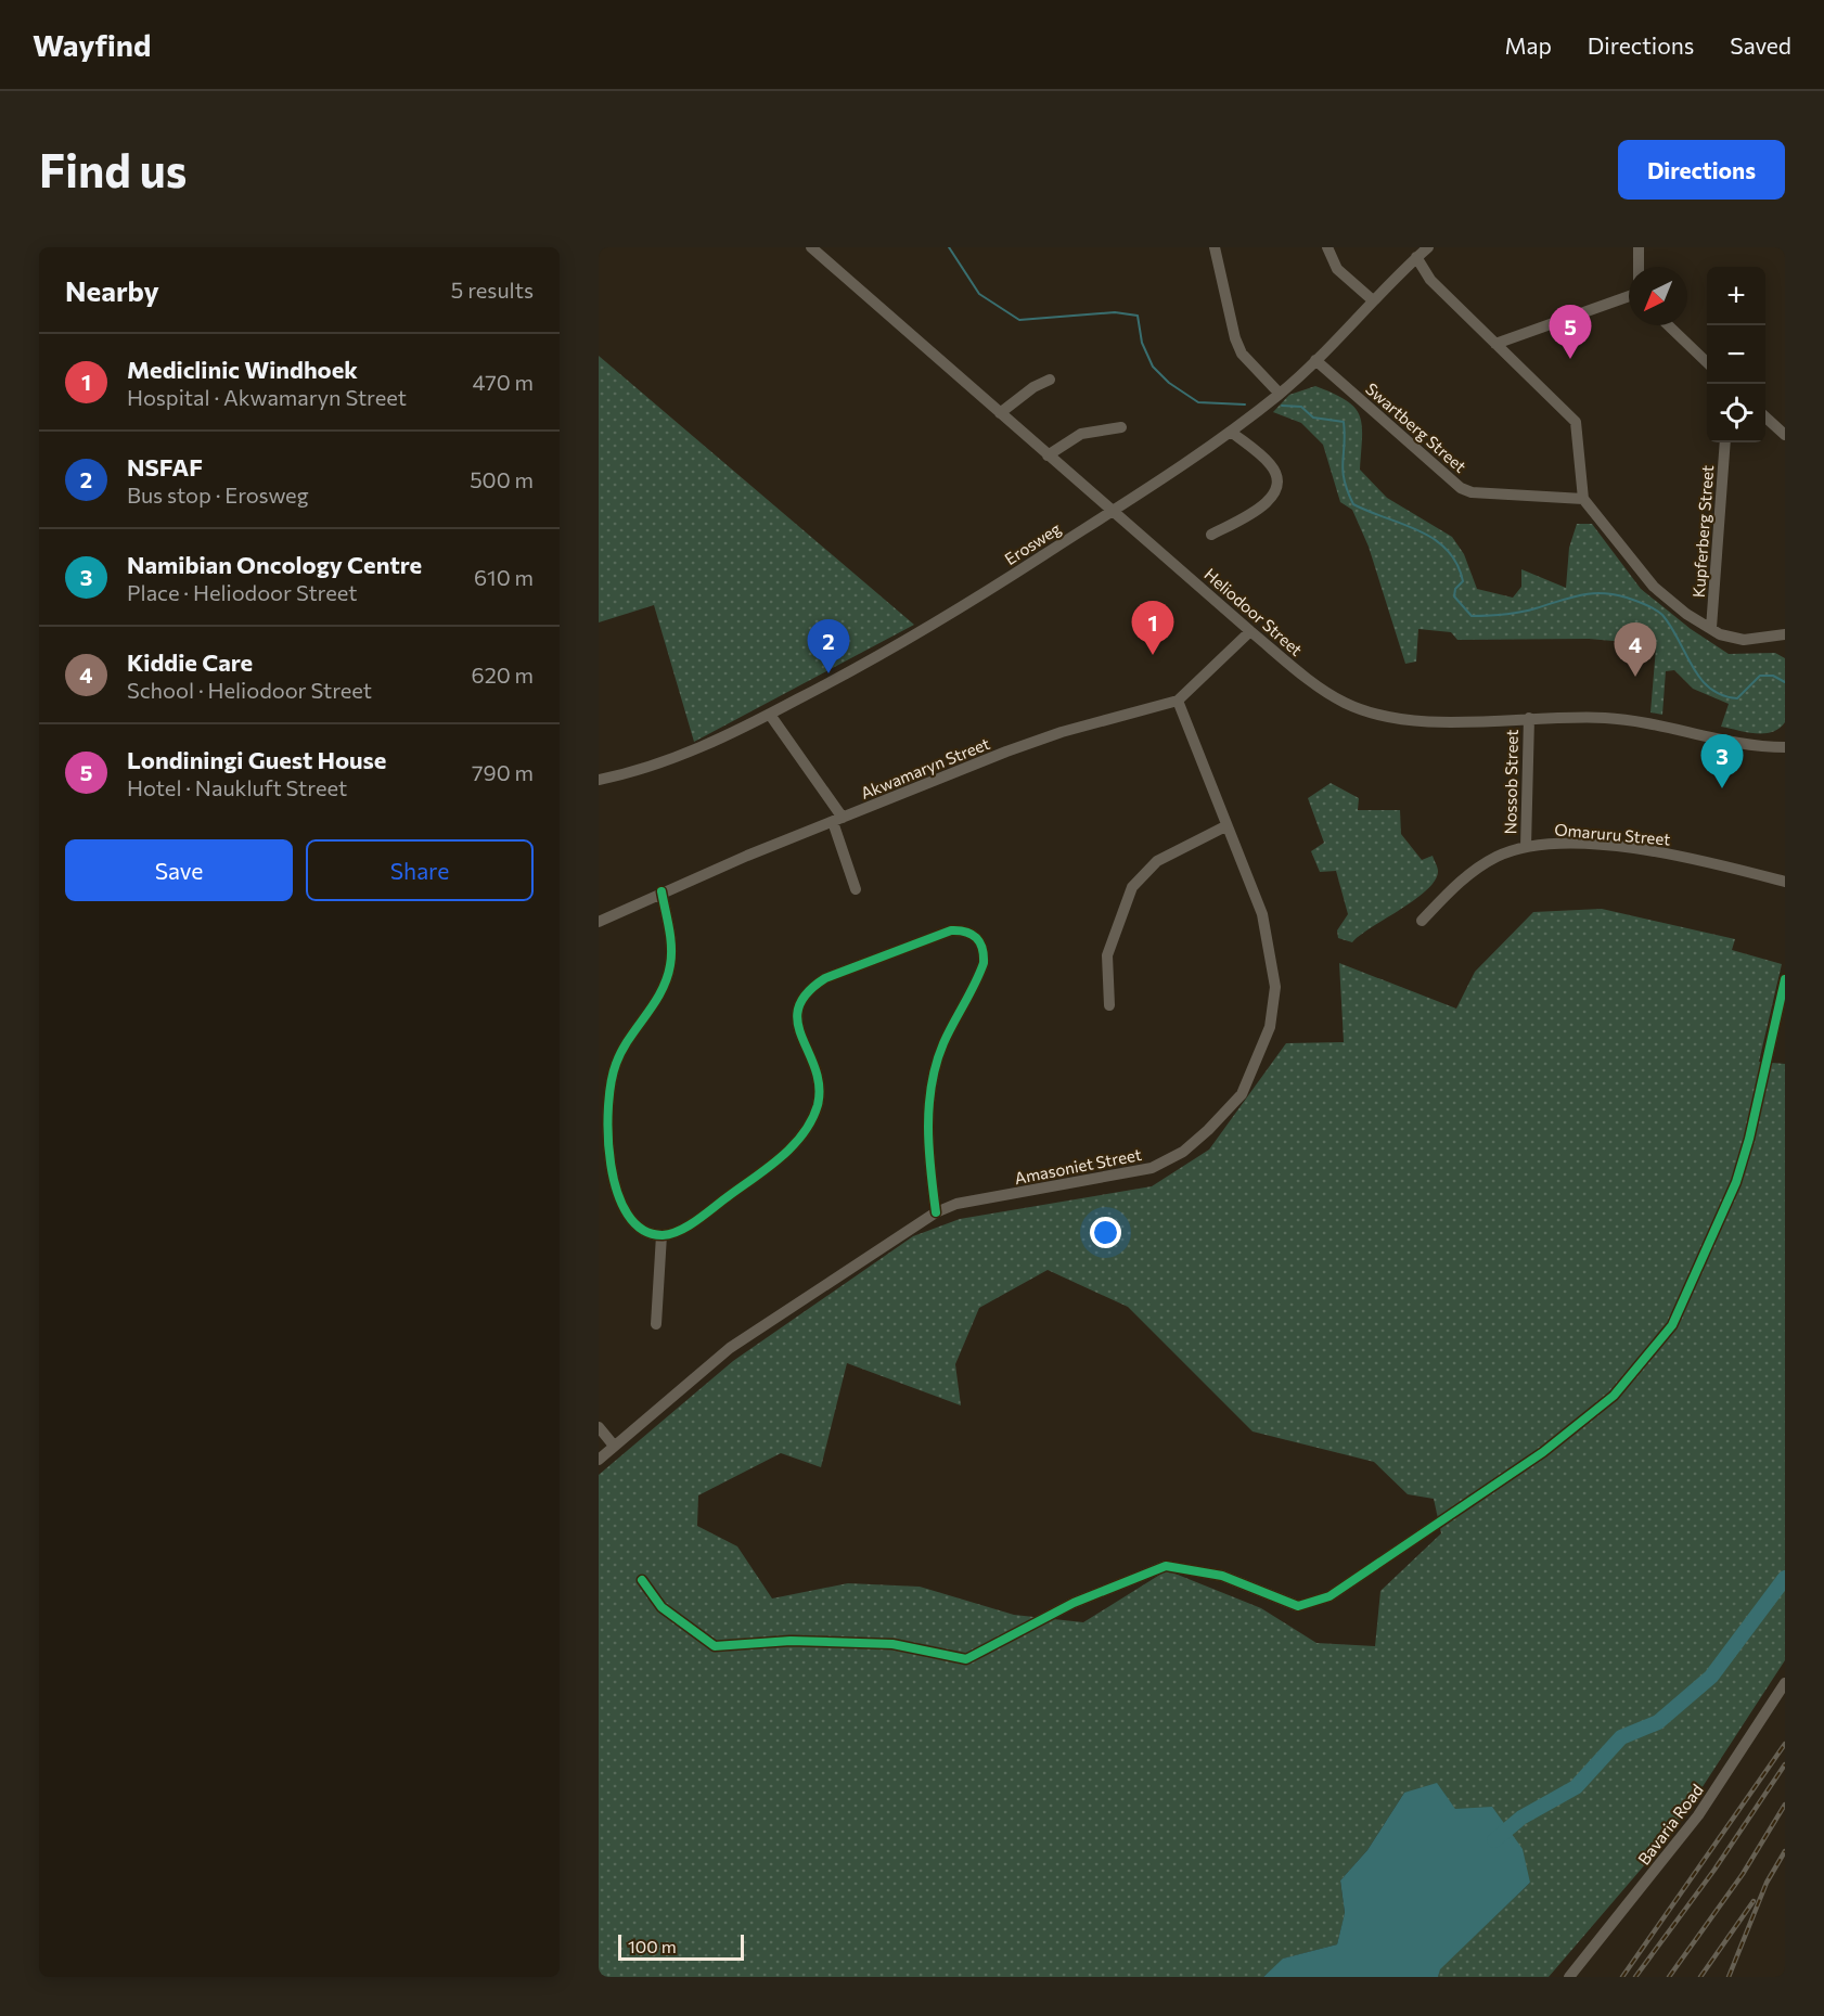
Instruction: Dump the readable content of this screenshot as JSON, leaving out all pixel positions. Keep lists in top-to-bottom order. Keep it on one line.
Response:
{"streets":{"street":["Swartberg Street","Kupferberg Street","Erosweg","Heliodoor Street","Akwamaryn Street","Nossob Street","Omaruru Street","Amasoniet Street","Bavaria Road"]},"crossings":[["Swartberg Street","Erosweg"],["Erosweg","Heliodoor Street"],["Heliodoor Street","Akwamaryn Street"],["Heliodoor Street","Nossob Street"],["Akwamaryn Street","Amasoniet Street"],["Nossob Street","Omaruru Street"]],"scale_bar":"100 m","north":"bottom left","page":{"header":"Wayfind","nav":["Map","Directions","Saved"],"buttons":["Directions",["Save","Share"]],"title":"Find us","heading":["Nearby","5 results"],"map_buttons":["+","−"],"pins":["5","1","2","4","3"],"list":[{"mark":"1","name":"Mediclinic Windhoek","note":"Hospital · Akwamaryn Street","value":"470 m"},{"mark":"2","name":"NSFAF","note":"Bus stop · Erosweg","value":"500 m"},{"mark":"3","name":"Namibian Oncology Centre","note":"Place · Heliodoor Street","value":"610 m"},{"mark":"4","name":"Kiddie Care","note":"School · Heliodoor Street","value":"620 m"},{"mark":"5","name":"Londiningi Guest House","note":"Hotel · Naukluft Street","value":"790 m"}],"scale":"100 m"}}
